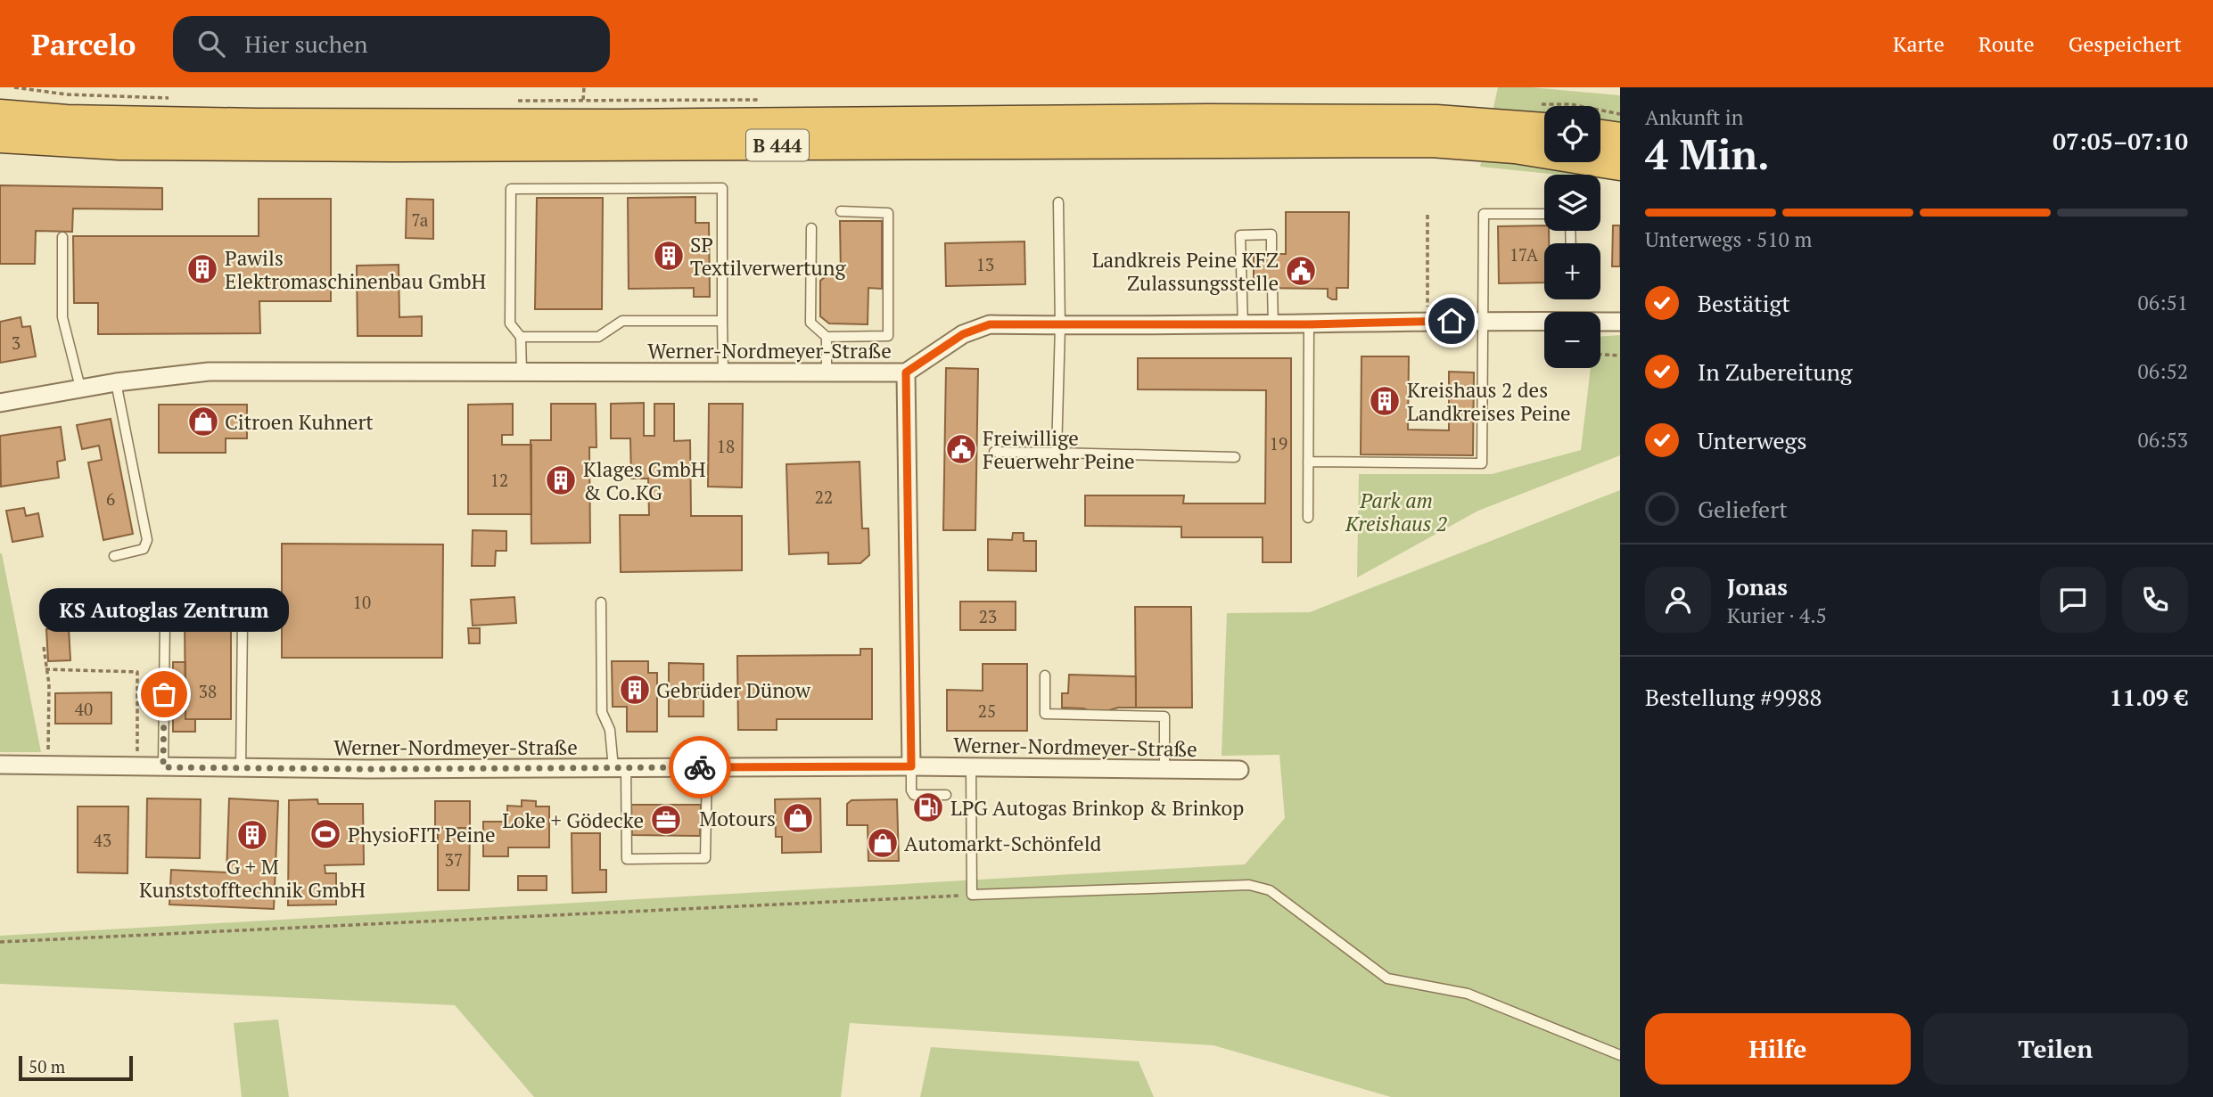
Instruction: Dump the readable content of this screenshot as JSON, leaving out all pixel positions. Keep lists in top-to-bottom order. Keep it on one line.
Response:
{"streets":{"highway":["B 444"],"street":["Werner-Nordmeyer-Straße"]},"parks":["Park am Kreishaus 2"],"places":{"building":["SP Textilverwertung","Pawils Elektromaschinenbau GmbH","Kreishaus 2 des Landkreises Peine","Klages GmbH & Co.KG","Gebrüder Dünow","G + M Kunststofftechnik GmbH"],"public building":["Landkreis Peine KFZ Zulassungsstelle","Freiwillige Feuerwehr Peine"],"shop":["Citroen Kuhnert","Motours","Automarkt-Schönfeld"],"other":["KS Autoglas Zentrum"],"fuel station":["LPG Autogas Brinkop & Brinkop"],"office":["Loke + Gödecke"],"sports":["PhysioFIT Peine"]},"house_numbers":["7a","17A","13","3","19","18","12","22","6","10","23","38","40","25","43","37"],"scale_bar":"50 m","page":{"header":"Parcelo","search":"Hier suchen","nav":["Karte","Route","Gespeichert"],"heading":["4 Min.","Ankunft in","07:05–07:10"],"panel":["Jonas","Kurier · 4.5","Bestellung #9988","11.09 €"],"map_buttons":["+","−"],"bar":"Unterwegs · 510 m","list":[["Bestätigt","06:51"],["In Zubereitung","06:52"],["Unterwegs","06:53"],"Geliefert"],"bubble":"KS Autoglas Zentrum","buttons":["Hilfe","Teilen"],"scale":"50 m"}}
